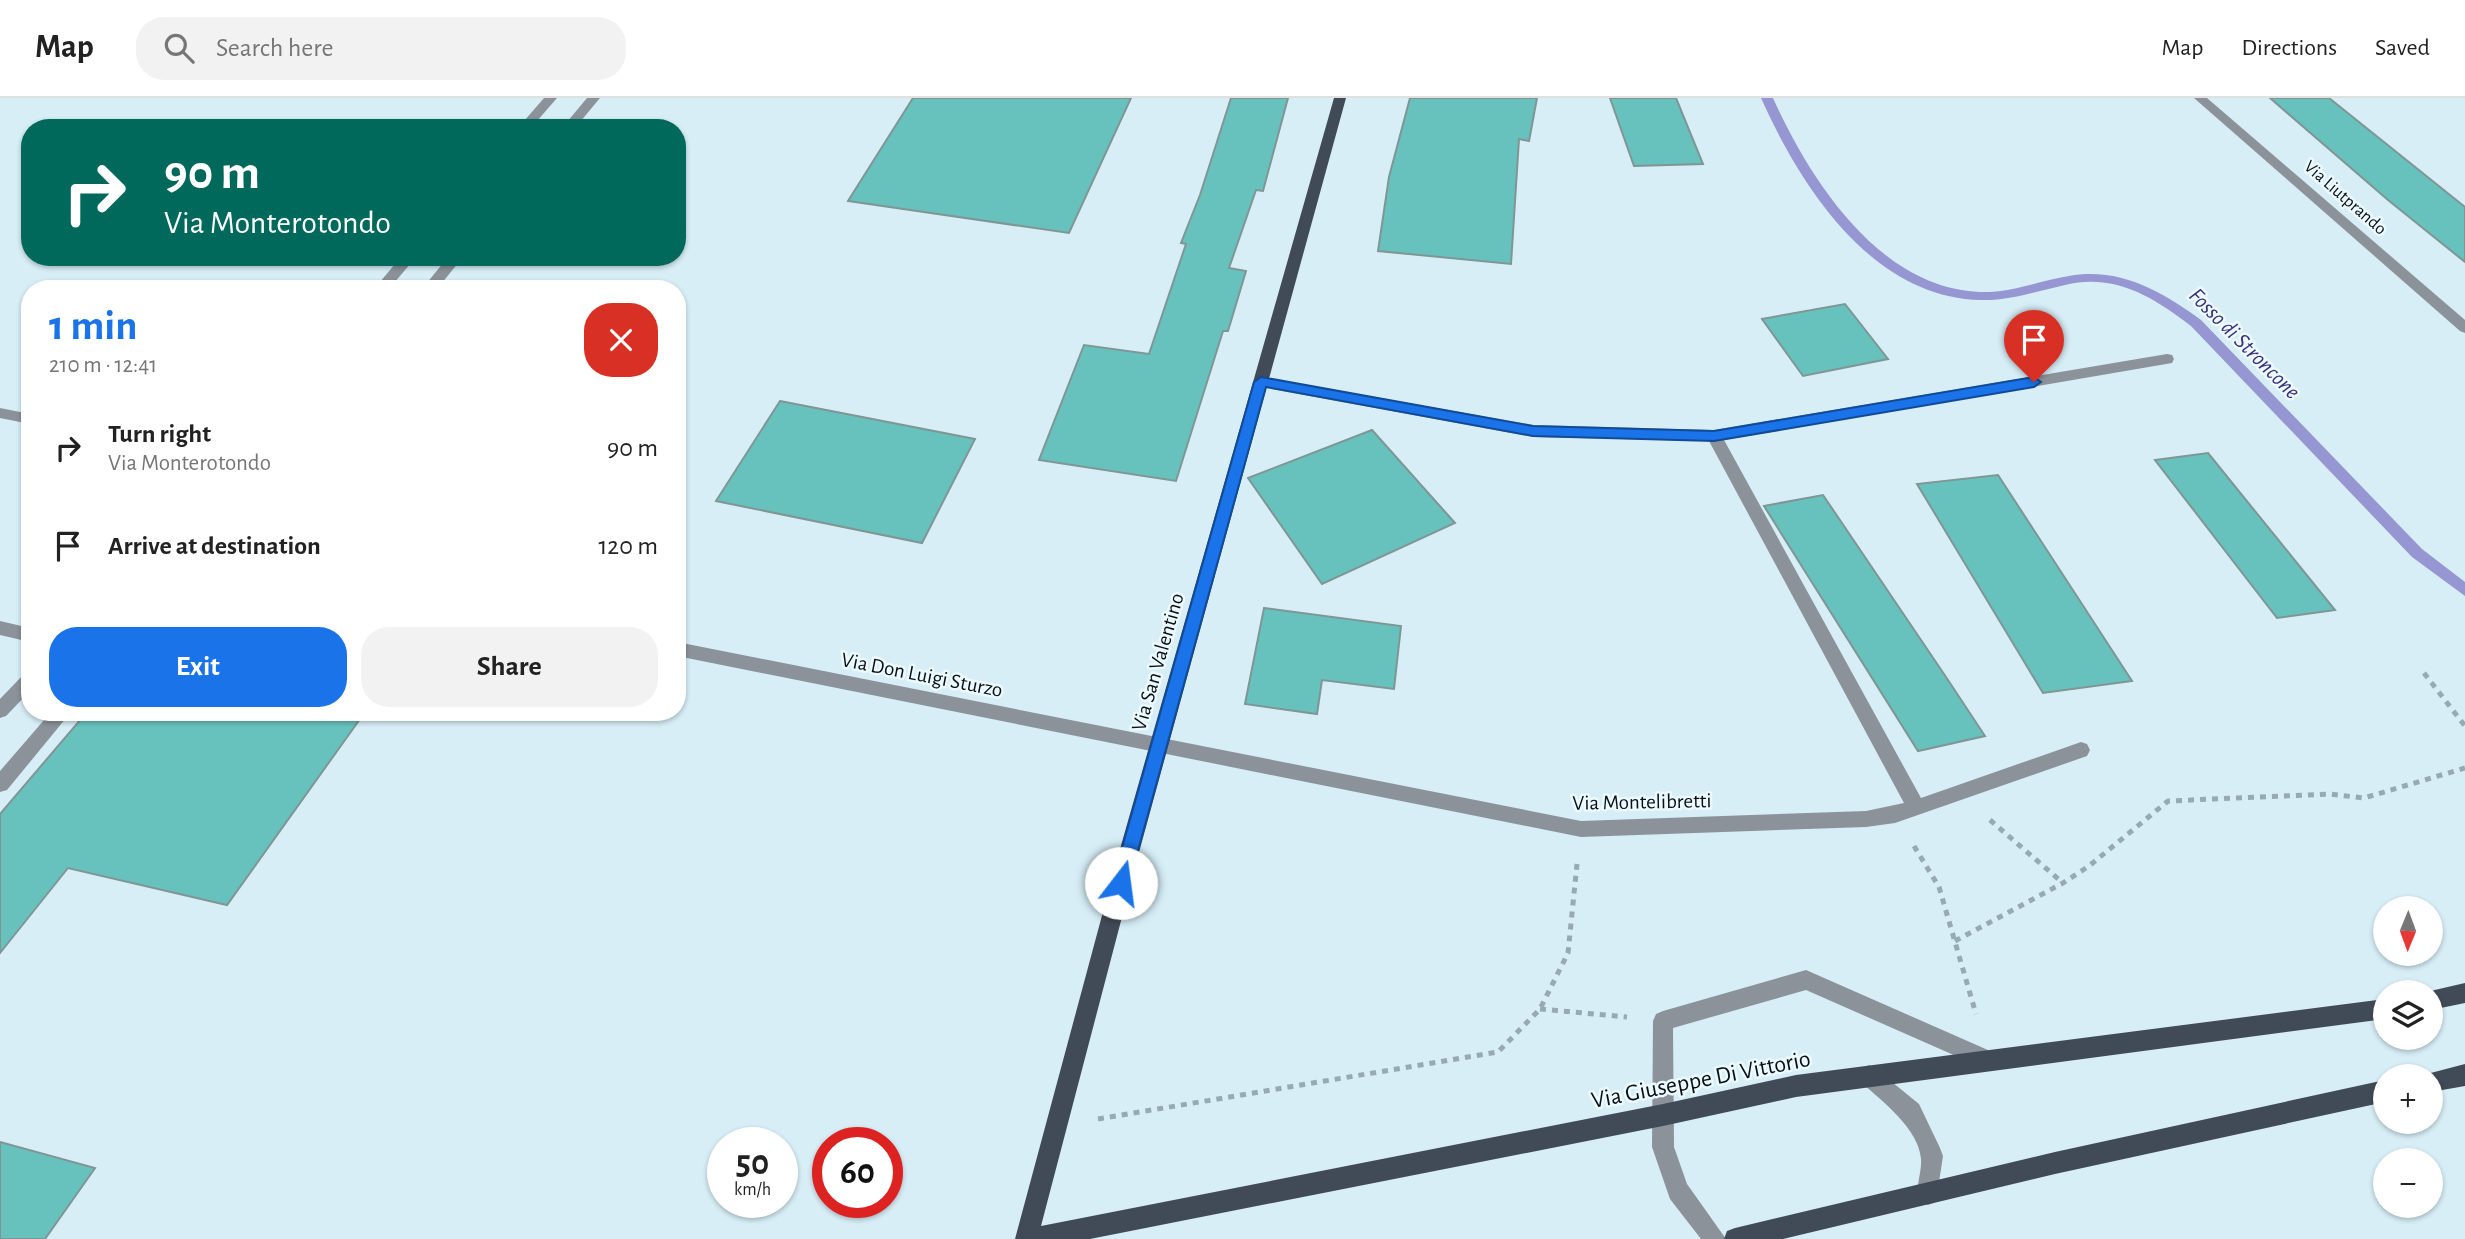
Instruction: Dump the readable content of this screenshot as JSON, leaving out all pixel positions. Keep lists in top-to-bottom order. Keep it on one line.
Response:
{"streets":{"main road":["Via San Valentino","Via Giuseppe Di Vittorio"],"street":["Via Liutprando","Via Don Luigi Sturzo","Via Montelibretti"]},"crossings":[["Via San Valentino","Via Don Luigi Sturzo"],["Via San Valentino","Via Montelibretti"],["Via Don Luigi Sturzo","Via Montelibretti"]],"water":["Fosso di Stroncone"],"north":"bottom","page":{"header":"Map","search":"Search here","nav":["Map","Directions","Saved"],"turn":["90 m","Via Monterotondo"],"heading":["1 min","210 m · 12:41"],"list":[{"name":"Turn right","note":"Via Monterotondo","value":"90 m"},{"name":"Arrive at destination","value":"120 m"}],"buttons":["Exit","Share"],"map_buttons":["+","−"],"speed":"50 km/h","limit":"60"}}
